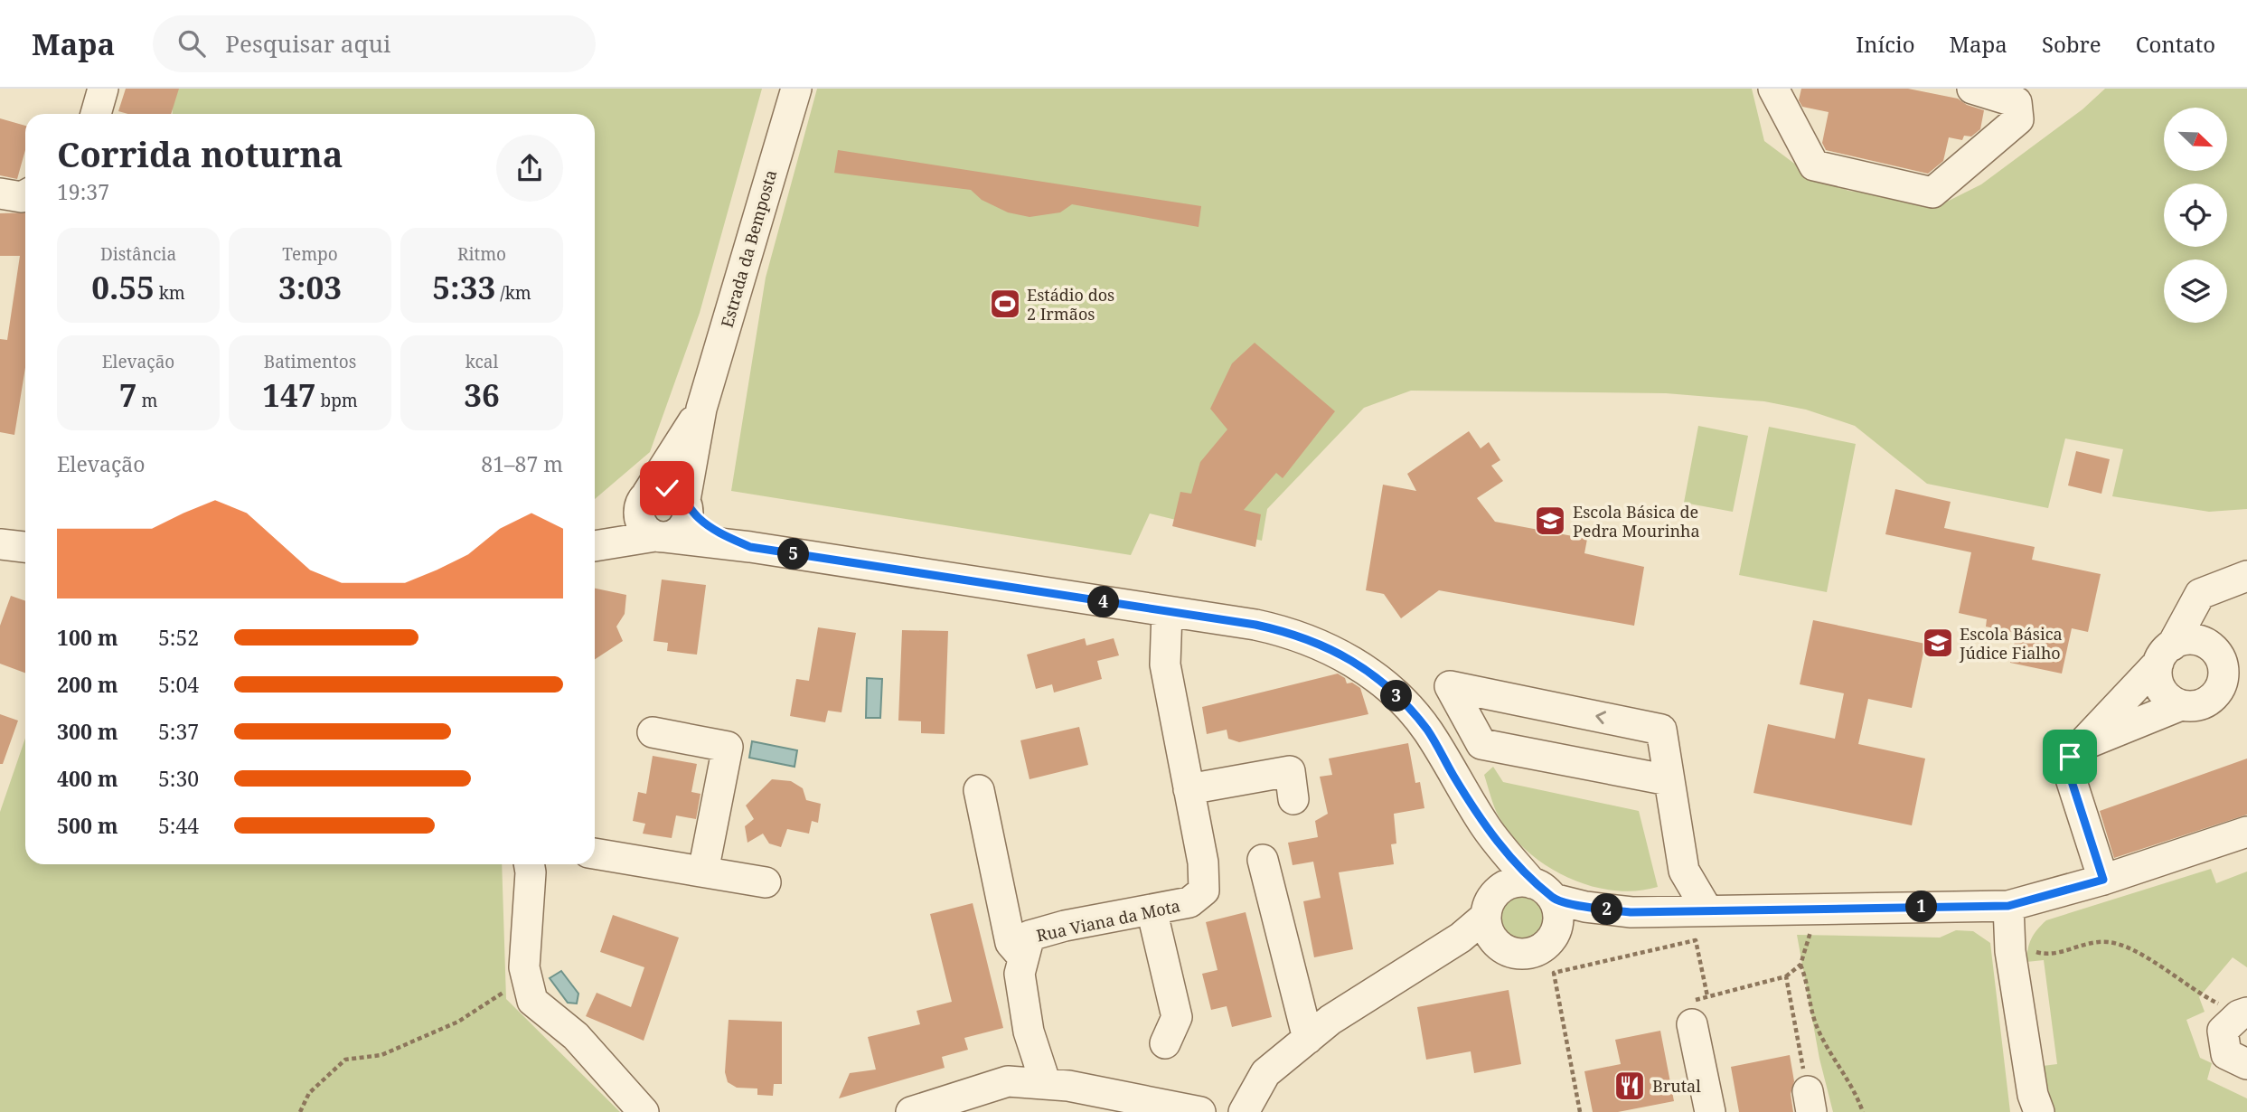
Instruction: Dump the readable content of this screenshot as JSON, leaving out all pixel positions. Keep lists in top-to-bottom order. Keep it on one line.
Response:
{"streets":{"street":["Estrada da Bemposta","Rua Viana da Mota"]},"places":{"sports":["Estádio dos 2 Irmãos"],"school or university":["Escola Básica de Pedra Mourinha","Escola Básica Júdice Fialho"],"restaurant":["Brutal"]},"north":"bottom right","page":{"header":"Mapa","search":"Pesquisar aqui","nav":["Início","Mapa","Sobre","Contato"],"heading":["Corrida noturna","19:37"],"stats":[["Distância","0.55 km"],["Tempo","3:03"],["Ritmo","5:33 /km"],["Elevação","7 m"],["Batimentos","147 bpm"],["kcal","36"]],"chart":["Elevação","81–87 m"],"pins":["5","4","3","1","2"],"list":[{"name":"100 m","note":"5:52"},{"name":"200 m","note":"5:04"},{"name":"300 m","note":"5:37"},{"name":"400 m","note":"5:30"},{"name":"500 m","note":"5:44"}]}}
